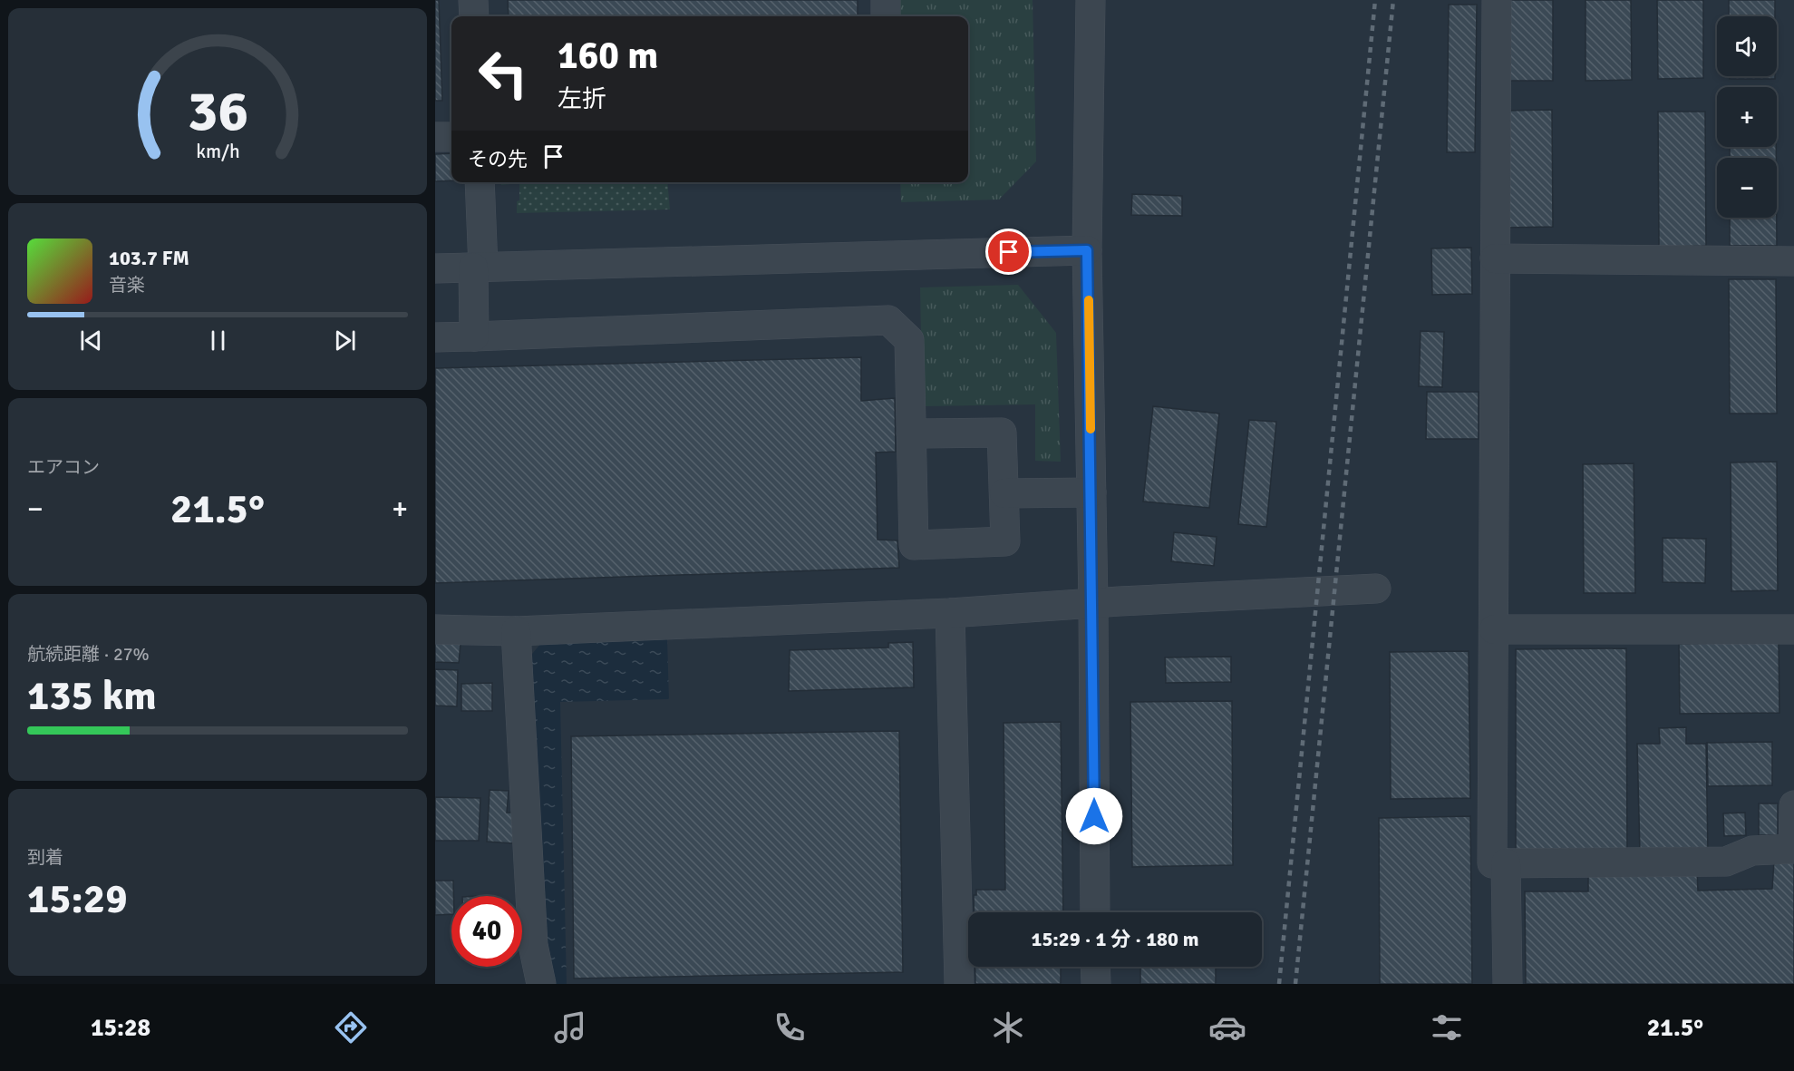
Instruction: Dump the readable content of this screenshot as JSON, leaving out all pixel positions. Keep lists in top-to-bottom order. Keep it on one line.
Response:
{"page":{"map_buttons":["+","−"],"turn":["160 m","左折"],"then":"その先","song":["103.7 FM","音楽"],"tile":["エアコン",["航続距離 · 27%","135 km"],["到着","15:29"]],"heat":["−","21.5°","+"],"limit":"40","trip":"15:29 · 1 分 · 180 m","tabs":["15:28","21.5°"],"gauge":["36","km/h"]}}
